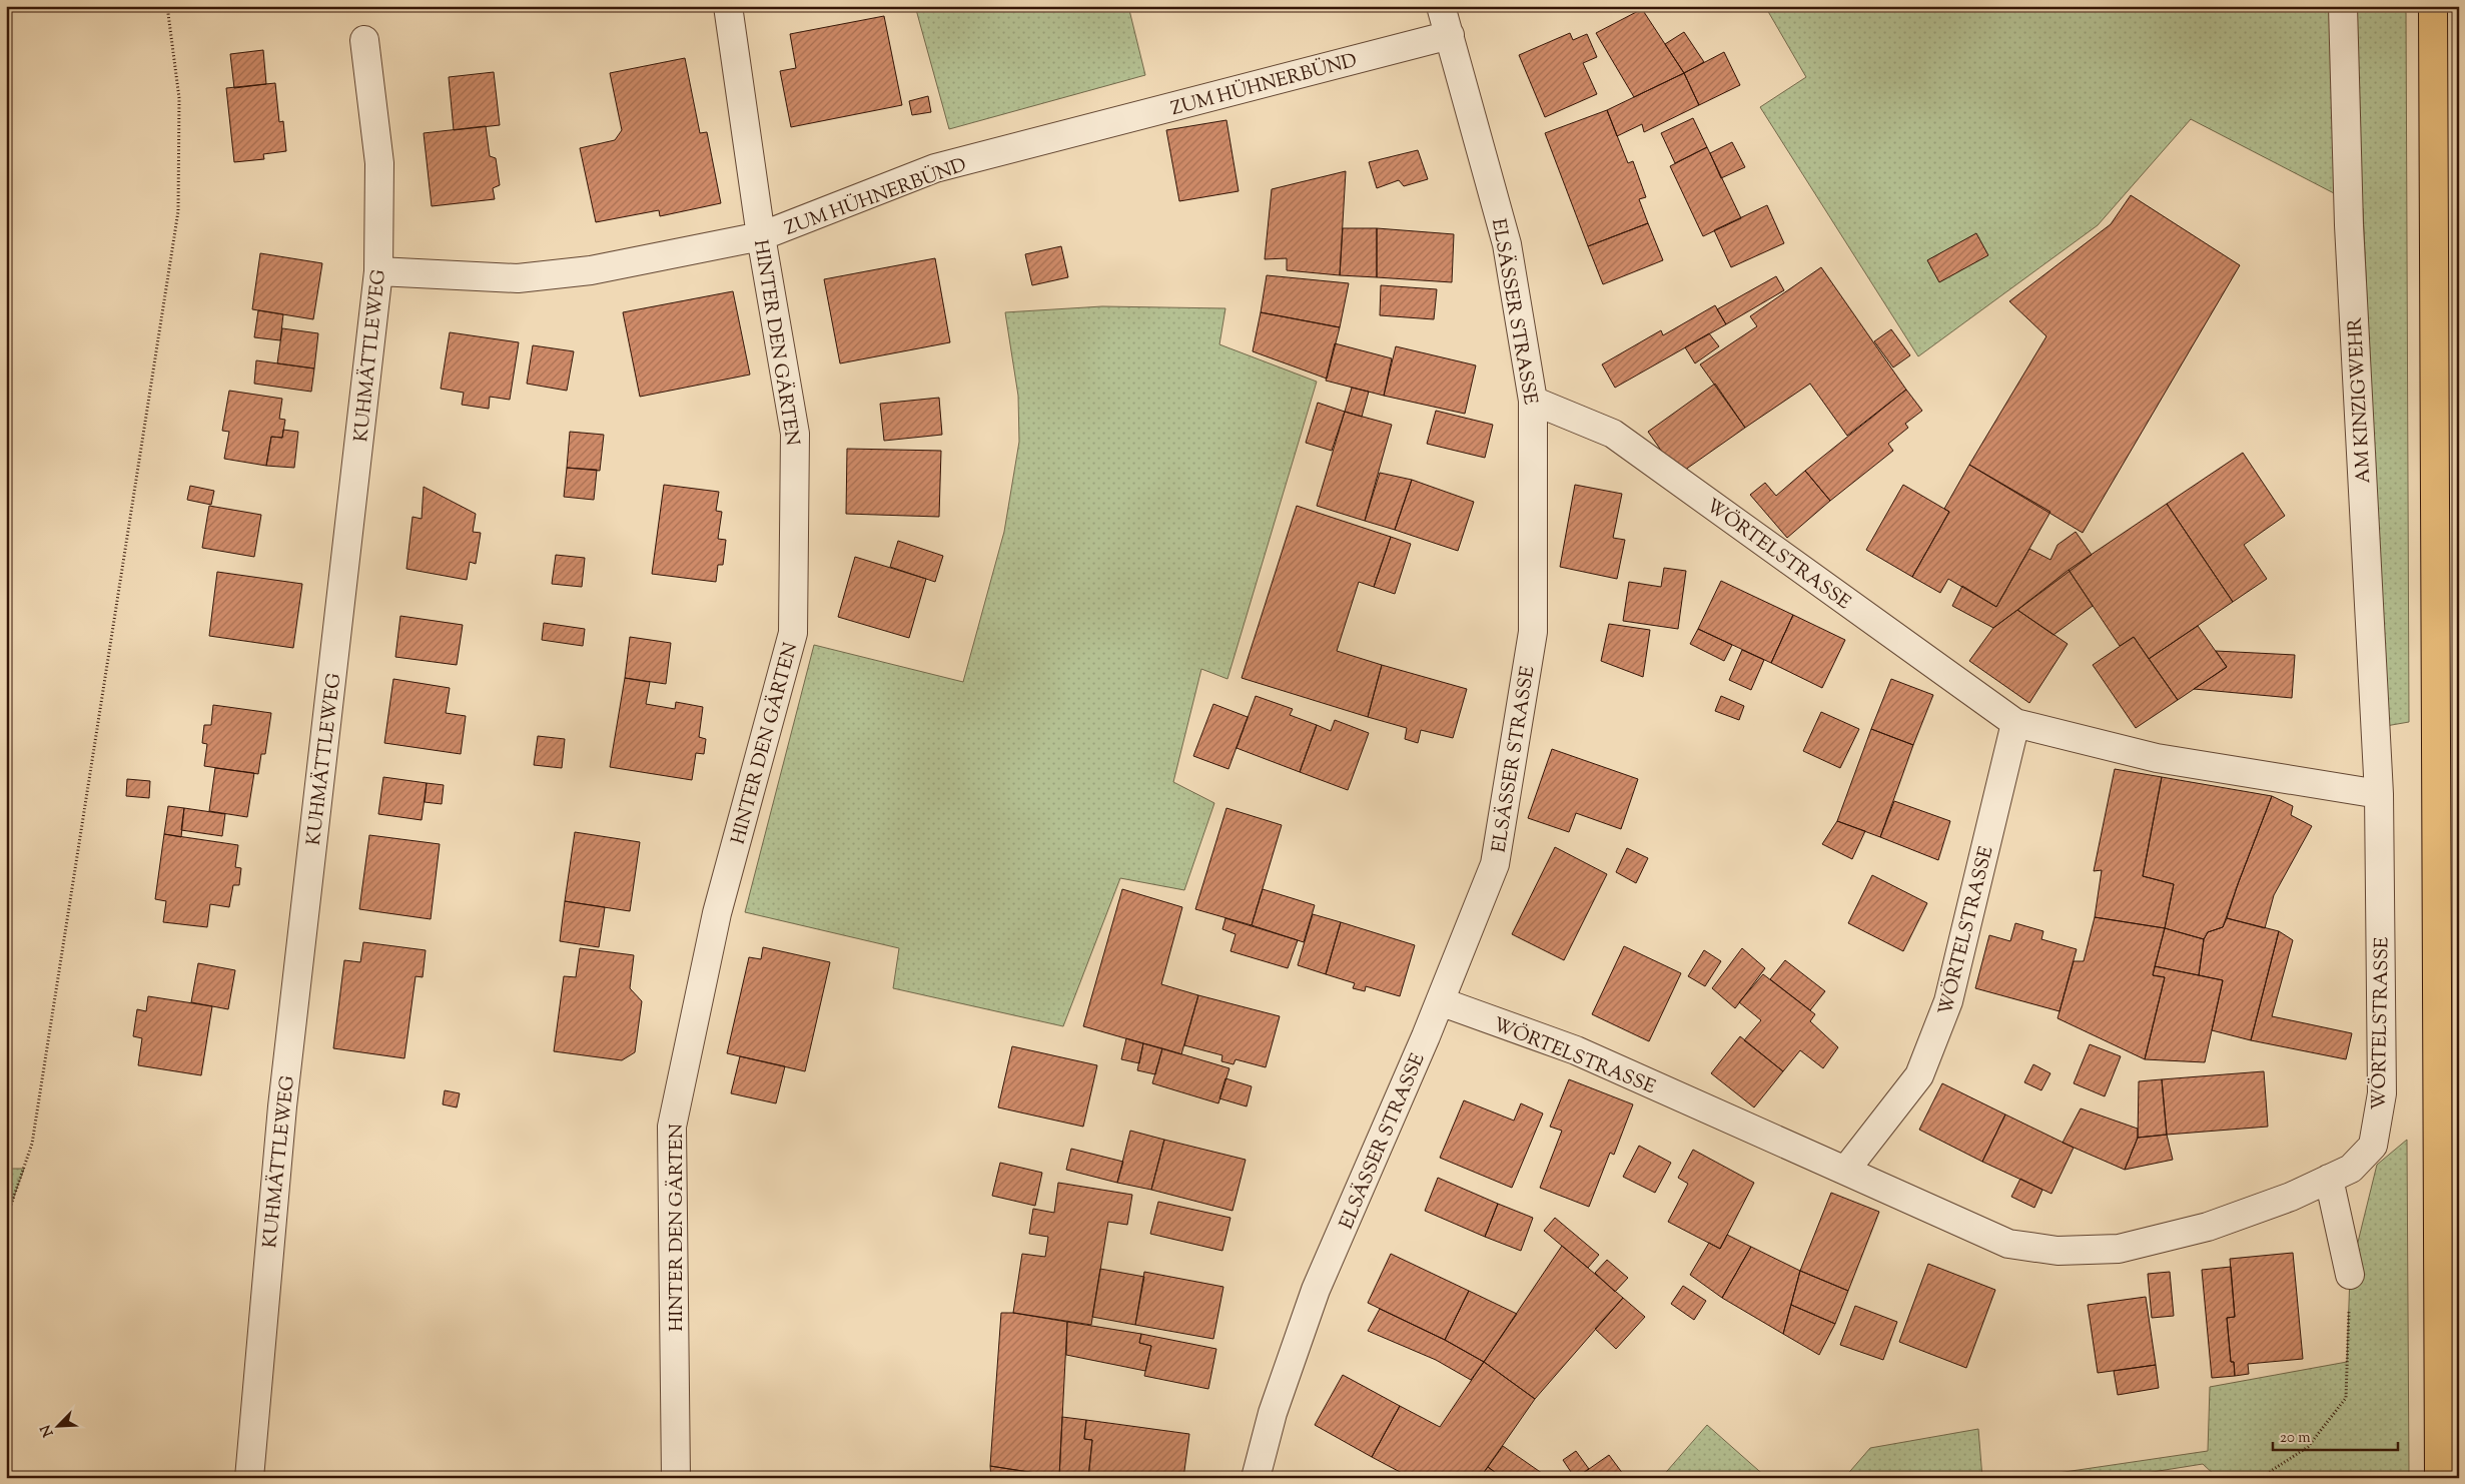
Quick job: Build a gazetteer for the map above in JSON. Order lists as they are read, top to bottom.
{
  "streets": {
    "street": [
      "ZUM HÜHNERBÜND",
      "ELSÄSSER STRASSE",
      "HINTER DEN GÄRTEN",
      "KUHMÄTTLEWEG",
      "AM KINZIGWEHR",
      "WÖRTELSTRASSE"
    ]
  },
  "crossings": [
    ["ZUM HÜHNERBÜND", "ELSÄSSER STRASSE"],
    ["ZUM HÜHNERBÜND", "HINTER DEN GÄRTEN"],
    ["ZUM HÜHNERBÜND", "KUHMÄTTLEWEG"],
    ["ELSÄSSER STRASSE", "WÖRTELSTRASSE"],
    ["AM KINZIGWEHR", "WÖRTELSTRASSE"]
  ],
  "scale_bar": "20 m",
  "north": "bottom left"
}
